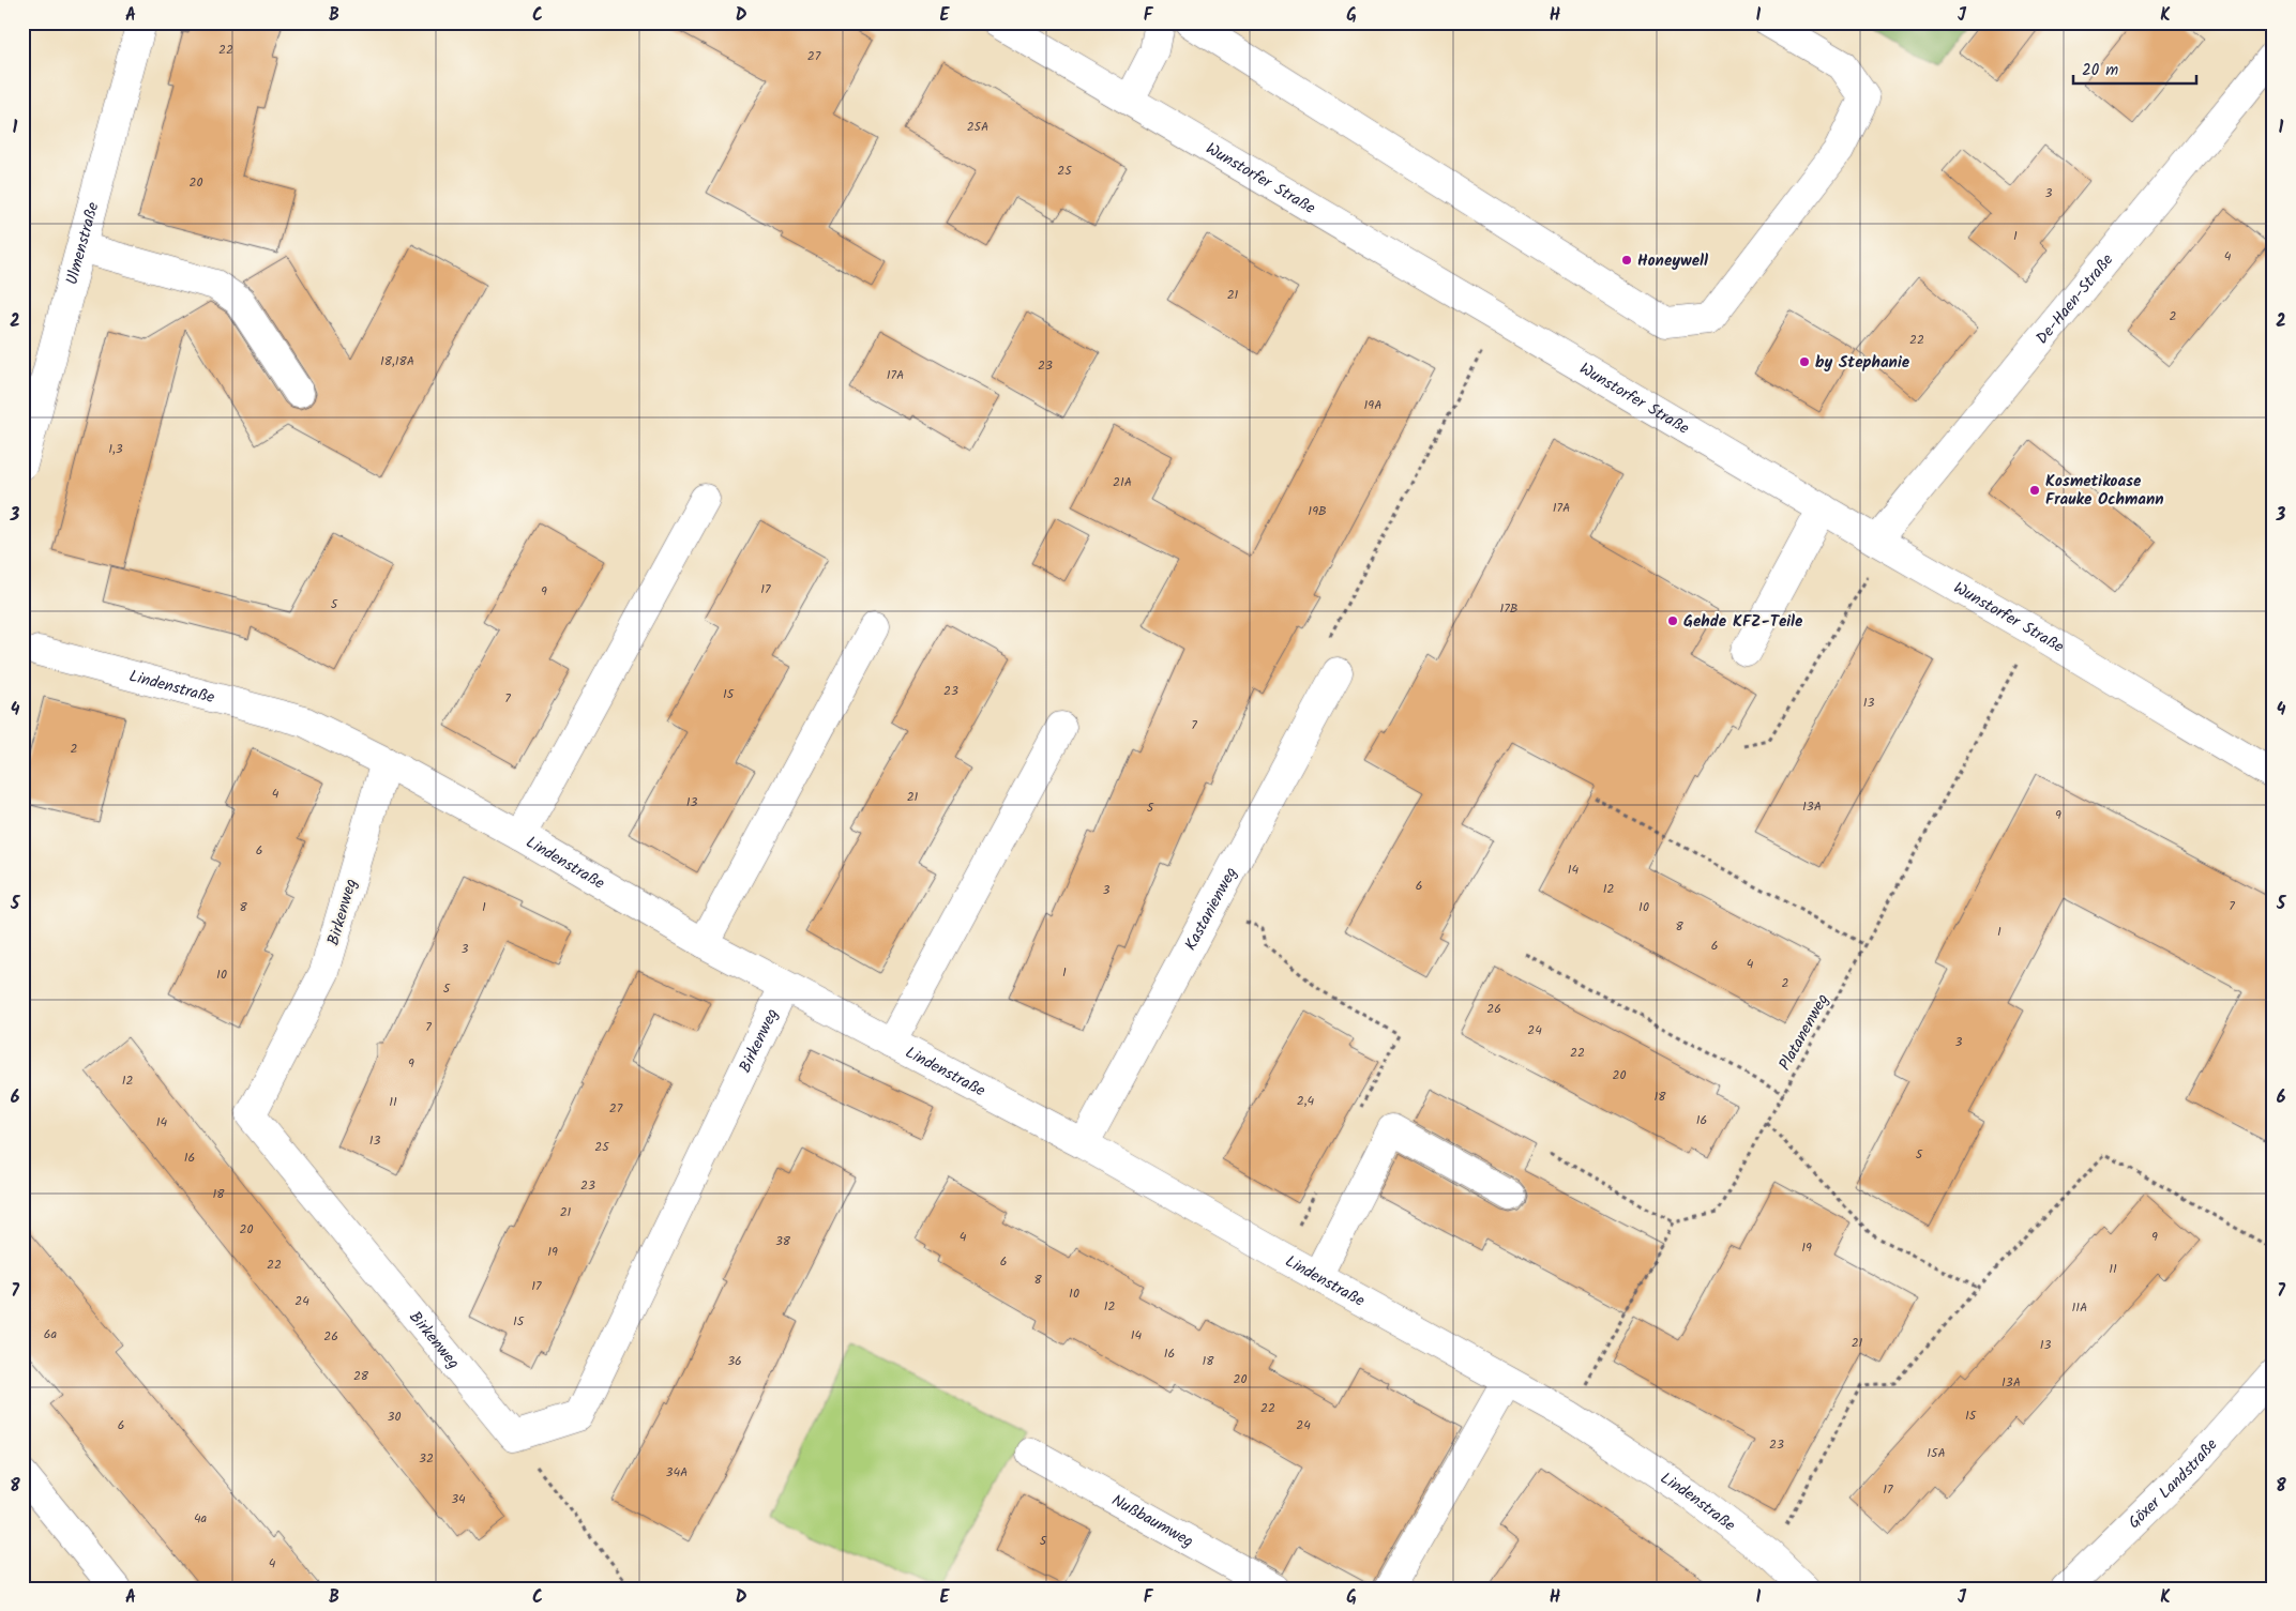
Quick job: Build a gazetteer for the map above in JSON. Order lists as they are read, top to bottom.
{
  "streets": {
    "street": [
      "Wunstorfer Straße",
      "Ulmenstraße",
      "De-Haen-Straße",
      "Lindenstraße",
      "Kastanienweg",
      "Birkenweg",
      "Göxer Landstraße",
      "Nußbaumweg"
    ],
    "path": ["Platanenweg"]
  },
  "crossings": [
    ["Wunstorfer Straße", "De-Haen-Straße"],
    ["Wunstorfer Straße", "Platanenweg"],
    ["Lindenstraße", "Kastanienweg"],
    ["Lindenstraße", "Birkenweg"]
  ],
  "places": [
    "Honeywell",
    "by Stephanie",
    "Kosmetikoase Frauke Ochmann",
    "Gehde KFZ-Teile"
  ],
  "house_numbers": [
    "22",
    "27",
    "25A",
    "25",
    "20",
    "3",
    "1",
    "4",
    "21",
    "2",
    "22",
    "18,18A",
    "23",
    "17A",
    "19A",
    "1,3",
    "21A",
    "17A",
    "19B",
    "17",
    "9",
    "5",
    "17B",
    "23",
    "15",
    "7",
    "13",
    "7",
    "2",
    "4",
    "21",
    "13",
    "13A",
    "5",
    "9",
    "6",
    "14",
    "6",
    "12",
    "3",
    "7",
    "8",
    "1",
    "10",
    "8",
    "1",
    "6",
    "3",
    "4",
    "1",
    "10",
    "2",
    "5",
    "26",
    "7",
    "24",
    "3",
    "22",
    "9",
    "20",
    "12",
    "18",
    "2,4",
    "11",
    "27",
    "16",
    "14",
    "13",
    "25",
    "5",
    "16",
    "23",
    "18",
    "21",
    "20",
    "4",
    "9",
    "38",
    "19",
    "19",
    "6",
    "22",
    "11",
    "8",
    "17",
    "10",
    "24",
    "12",
    "11A",
    "15",
    "6a",
    "14",
    "26",
    "21",
    "13",
    "16",
    "36",
    "18",
    "28",
    "20",
    "13A",
    "22",
    "15",
    "30",
    "6",
    "24",
    "23",
    "15A",
    "32",
    "34A",
    "17",
    "34",
    "4a",
    "5",
    "4"
  ],
  "scale_bar": "20 m",
  "grid": {
    "columns": [
      "A",
      "B",
      "C",
      "D",
      "E",
      "F",
      "G",
      "H",
      "I",
      "J",
      "K"
    ],
    "rows": [
      "1",
      "2",
      "3",
      "4",
      "5",
      "6",
      "7",
      "8"
    ]
  }
}
